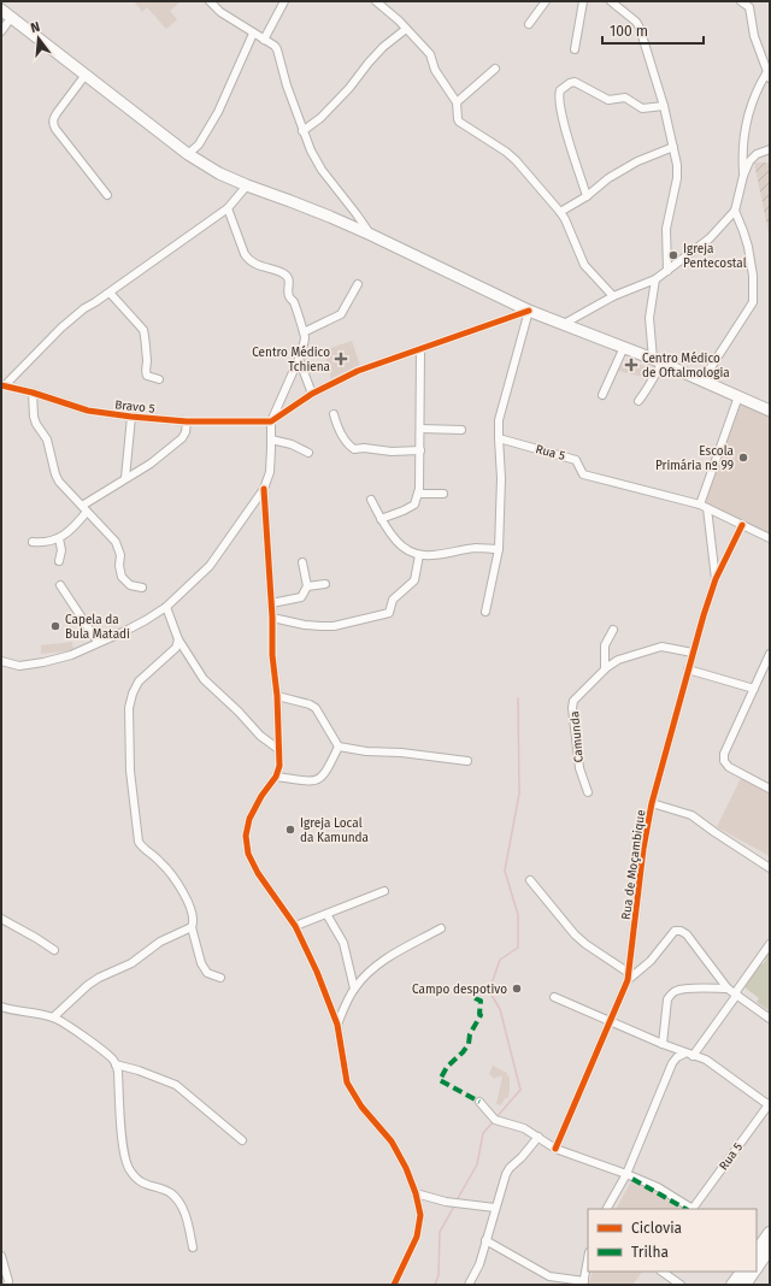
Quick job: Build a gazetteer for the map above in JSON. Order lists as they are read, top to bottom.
{
  "streets": {
    "street": [
      "Bravo 5",
      "Rua 5",
      "Camunda",
      "Rua de Moçambique"
    ]
  },
  "crossings": [
    ["Rua 5", "Rua de Moçambique"],
    ["Camunda", "Rua de Moçambique"]
  ],
  "places": {
    "other": [
      "Igreja Pentecostal",
      "Escola Primária nº 99",
      "Capela da Bula Matadi",
      "Igreja Local da Kamunda",
      "Campo despotivo"
    ],
    "health": ["Centro Médico Tchiena", "Centro Médico de Oftalmologia"]
  },
  "legend": ["Ciclovia", "Trilha"],
  "scale_bar": "100 m",
  "north": "top"
}
